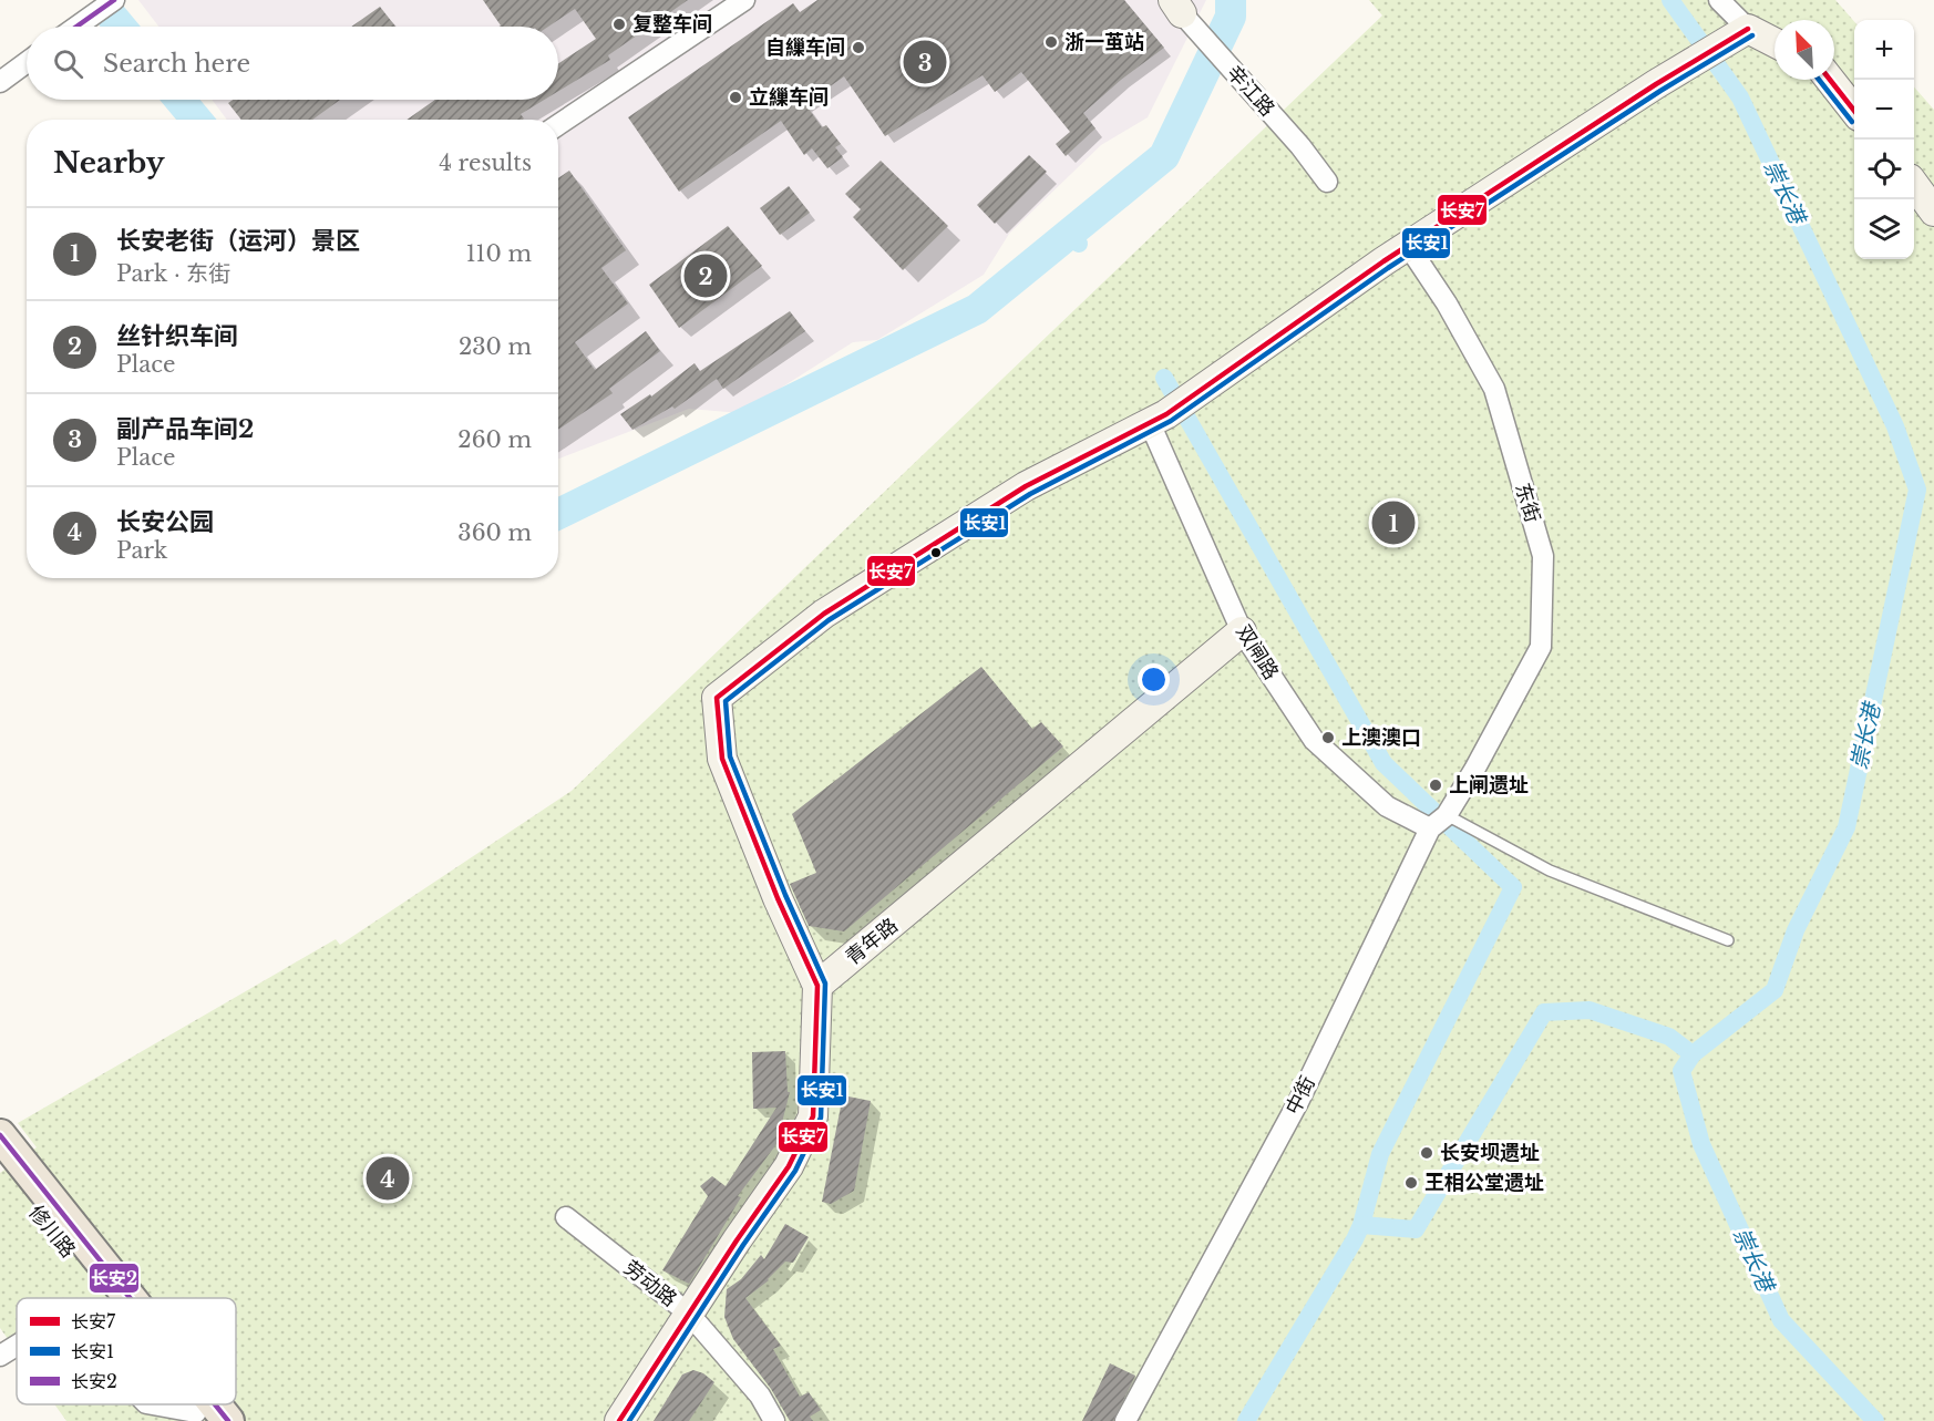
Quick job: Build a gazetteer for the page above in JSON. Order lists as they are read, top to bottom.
{
  "streets": {
    "main road": ["修川路"],
    "street": [
      "辛江路",
      "东街",
      "双闸路",
      "青年路",
      "中街",
      "劳动路"
    ]
  },
  "crossings": [
    ["东街", "中街"],
    ["双闸路", "青年路"],
    ["双闸路", "中街"]
  ],
  "water": ["崇长港"],
  "places": [
    "复整车间",
    "浙一茧站",
    "自繅车间",
    "立繅车间",
    "上澳澳口",
    "上闸遗址",
    "长安坝遗址",
    "王相公堂遗址"
  ],
  "lines": ["transit line 长安2", "transit line 长安7", "transit line 长安1"],
  "legend": ["长安7", "长安1", "长安2"],
  "north": "top left",
  "page": {
    "map_buttons": ["+", "−"],
    "search": "Search here",
    "pins": [
      "3",
      "2",
      "1",
      "4"
    ],
    "heading": ["Nearby", "4 results"],
    "list": [
      {
        "mark": "1",
        "name": "长安老街（运河）景区",
        "note": "Park · 东街",
        "value": "110 m"
      },
      {
        "mark": "2",
        "name": "丝针织车间",
        "note": "Place",
        "value": "230 m"
      },
      {
        "mark": "3",
        "name": "副产品车间2",
        "note": "Place",
        "value": "260 m"
      },
      {
        "mark": "4",
        "name": "长安公园",
        "note": "Park",
        "value": "360 m"
      }
    ]
  }
}
